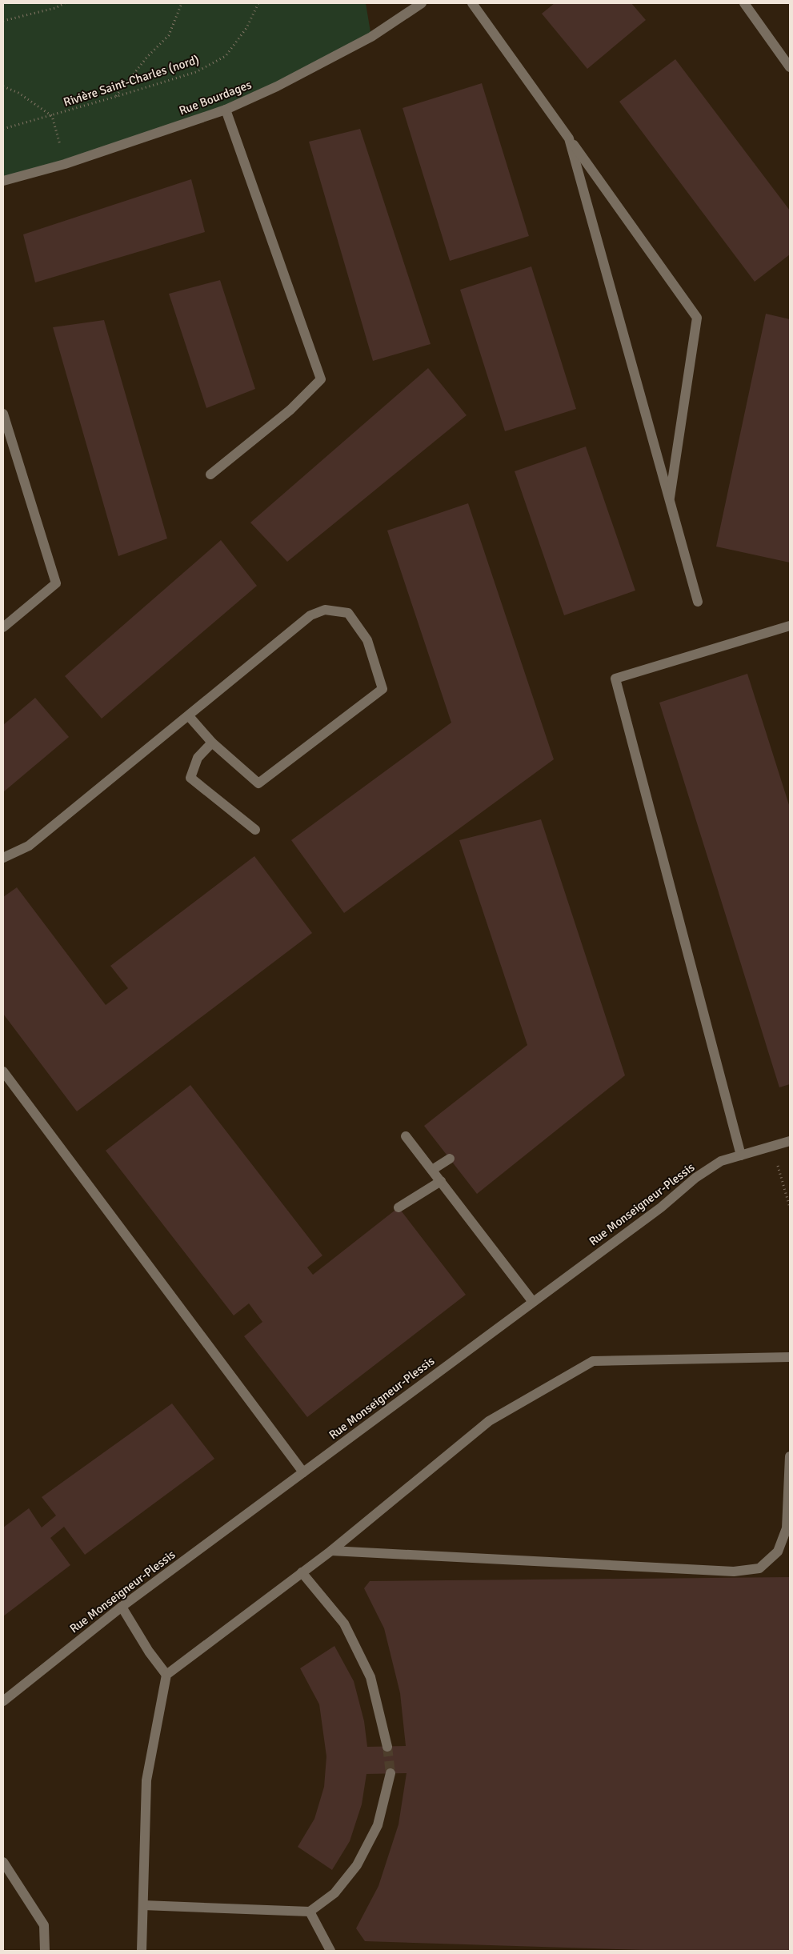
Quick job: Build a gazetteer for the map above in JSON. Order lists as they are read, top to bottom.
{
  "streets": {
    "street": ["Rue Bourdages", "Rue Monseigneur-Plessis"],
    "path": ["Rivière Saint-Charles (nord)"]
  }
}
